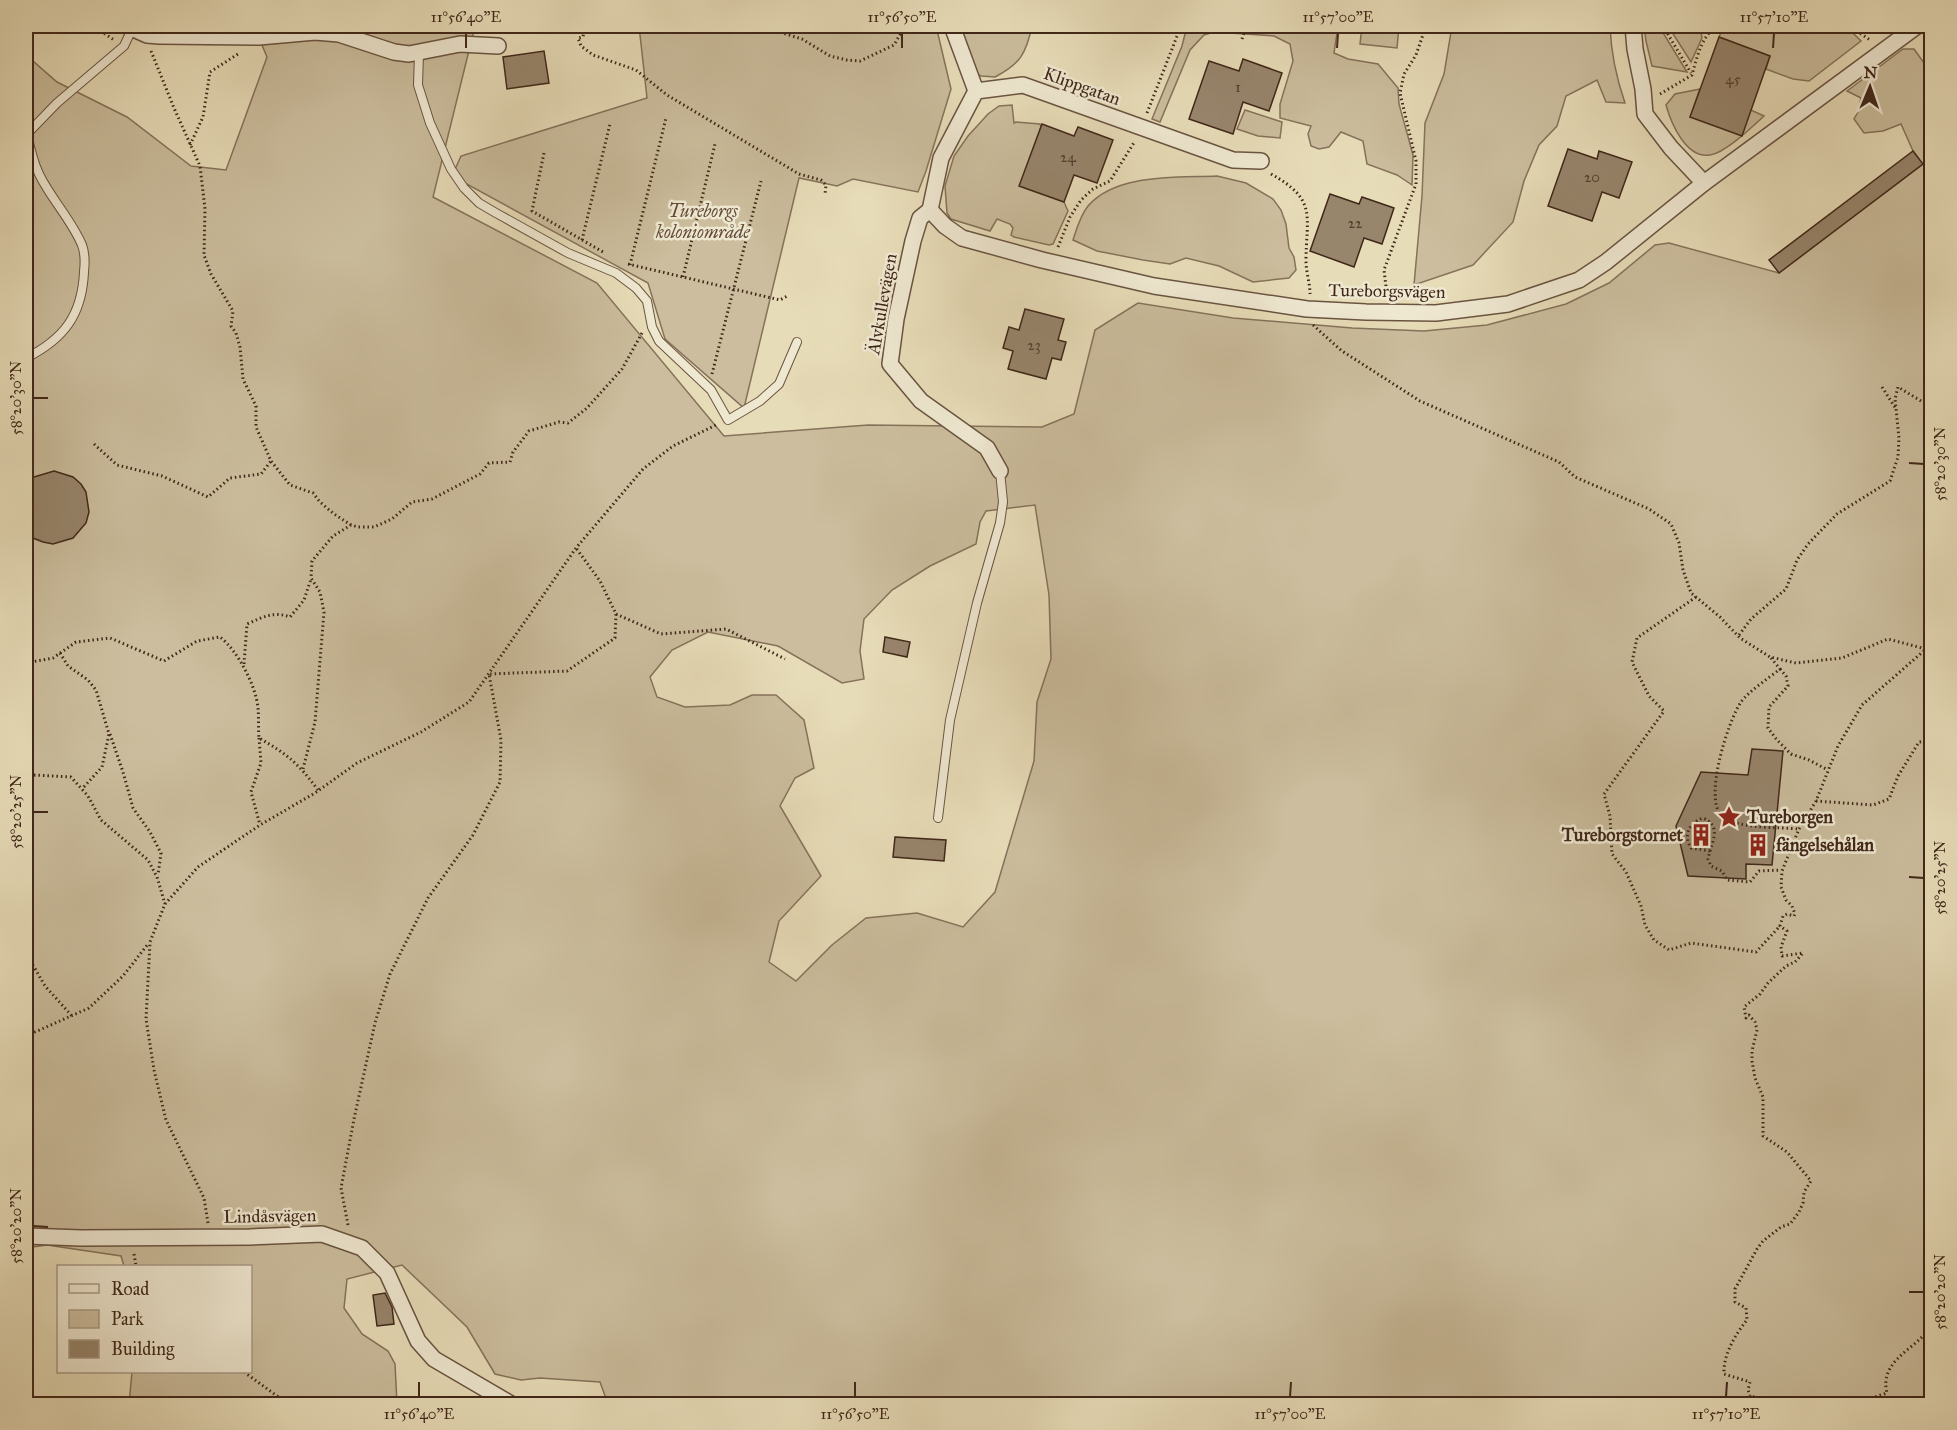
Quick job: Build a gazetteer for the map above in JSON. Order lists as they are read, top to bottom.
{
  "streets": {
    "street": [
      "Klippgatan",
      "Tureborgsvägen",
      "Älvkullevägen",
      "Lindåsvägen"
    ]
  },
  "crossings": [
    ["Tureborgsvägen", "Älvkullevägen"]
  ],
  "parks": ["Tureborgs koloniområde"],
  "places": {
    "place": ["Tureborgen"],
    "building": ["Tureborgstornet", "fängelsehålan"]
  },
  "house_numbers": [
    "45",
    "1",
    "24",
    "20",
    "22",
    "23"
  ],
  "legend": ["Road", "Park", "Building"],
  "north": "top",
  "coordinates": [
    "11°56'40\"E",
    "11°56'50\"E",
    "11°57'00\"E",
    "11°57'10\"E",
    "58°20'30\"N",
    "58°20'25\"N",
    "58°20'20\"N"
  ]
}
